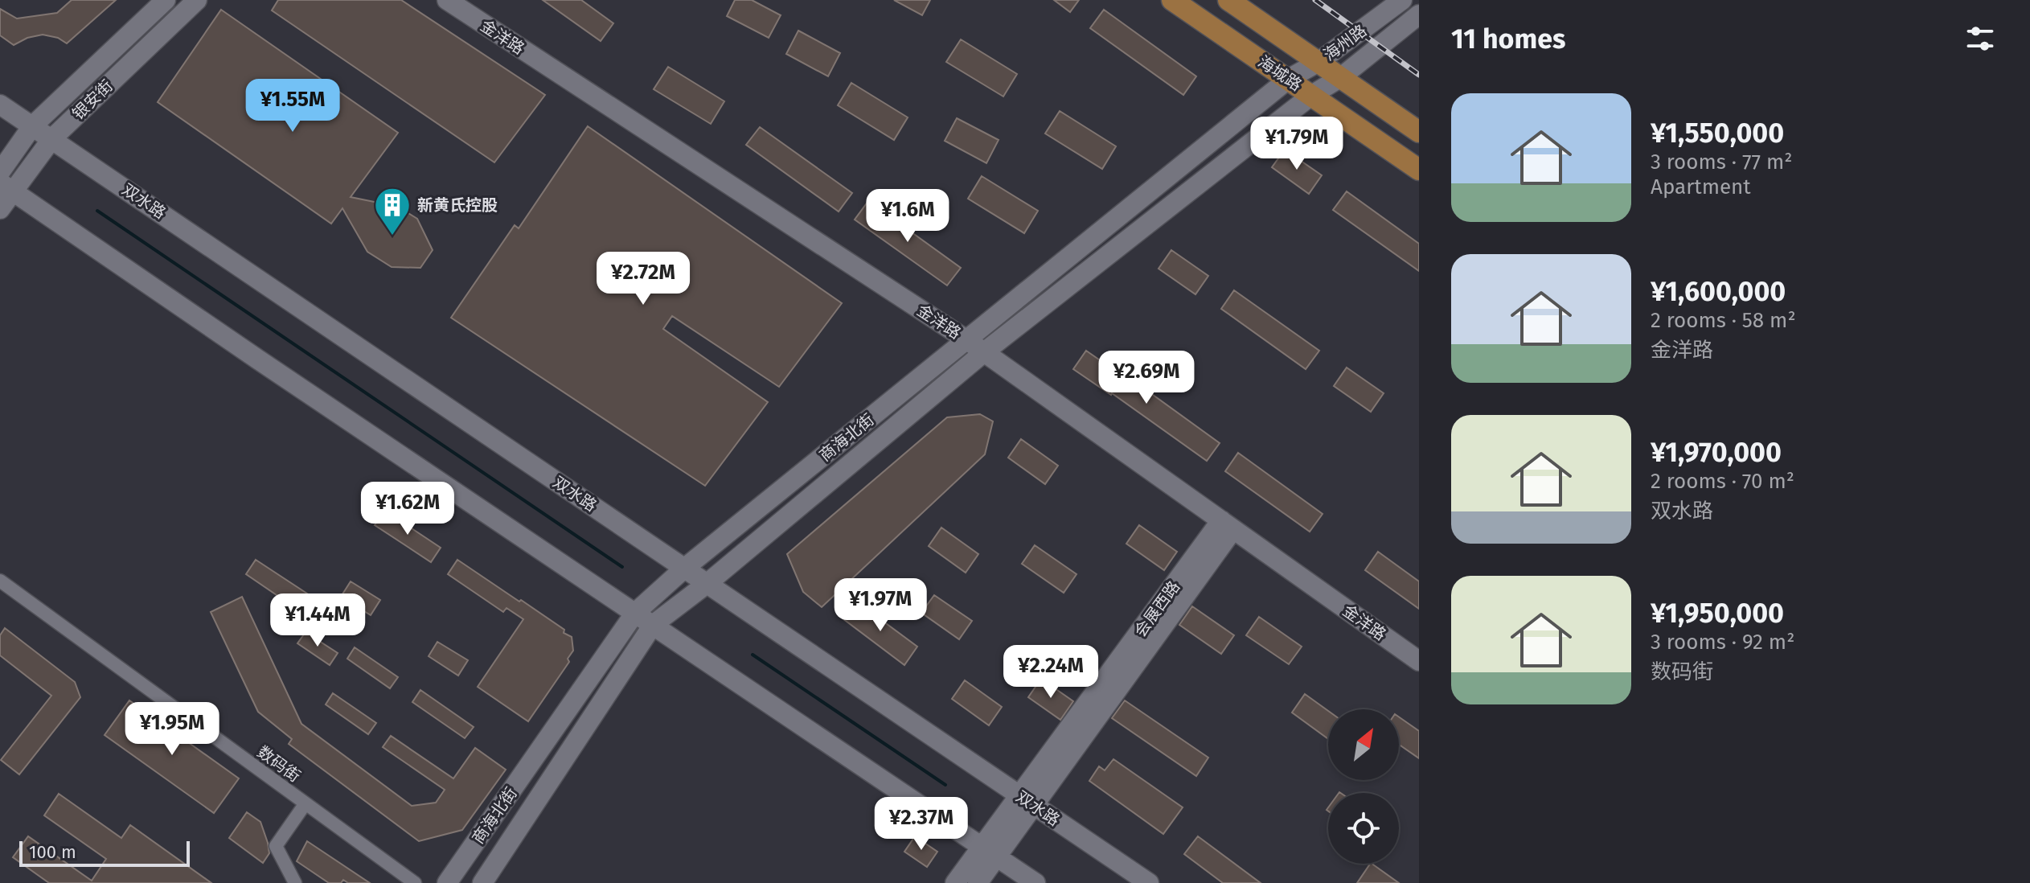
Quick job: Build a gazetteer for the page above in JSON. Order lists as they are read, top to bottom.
{
  "streets": {
    "main road": [
      "金洋路",
      "海州路",
      "海城路",
      "银安街",
      "双水路",
      "商海北街",
      "会展西路"
    ],
    "street": ["数码街"]
  },
  "crossings": [
    ["金洋路", "商海北街"],
    ["金洋路", "会展西路"],
    ["海州路", "海城路"],
    ["海州路", "商海北街"],
    ["海城路", "商海北街"],
    ["银安街", "双水路"],
    ["双水路", "商海北街"],
    ["双水路", "会展西路"]
  ],
  "places": {
    "building": ["新黄氏控股"]
  },
  "scale_bar": "100 m",
  "north": "top right",
  "page": {
    "heading": "11 homes",
    "list": [
      {
        "name": "¥1,550,000",
        "note": "3 rooms · 77 m² · Apartment"
      },
      {
        "name": "¥1,600,000",
        "note": "2 rooms · 58 m² · 金洋路"
      },
      {
        "name": "¥1,970,000",
        "note": "2 rooms · 70 m² · 双水路"
      },
      {
        "name": "¥1,950,000",
        "note": "3 rooms · 92 m² · 数码街"
      }
    ],
    "price": [
      "¥1.55M",
      "¥1.79M",
      "¥1.6M",
      "¥2.72M",
      "¥2.69M",
      "¥1.62M",
      "¥1.97M",
      "¥1.44M",
      "¥2.24M",
      "¥1.95M",
      "¥2.37M"
    ],
    "scale": "100 m"
  }
}
